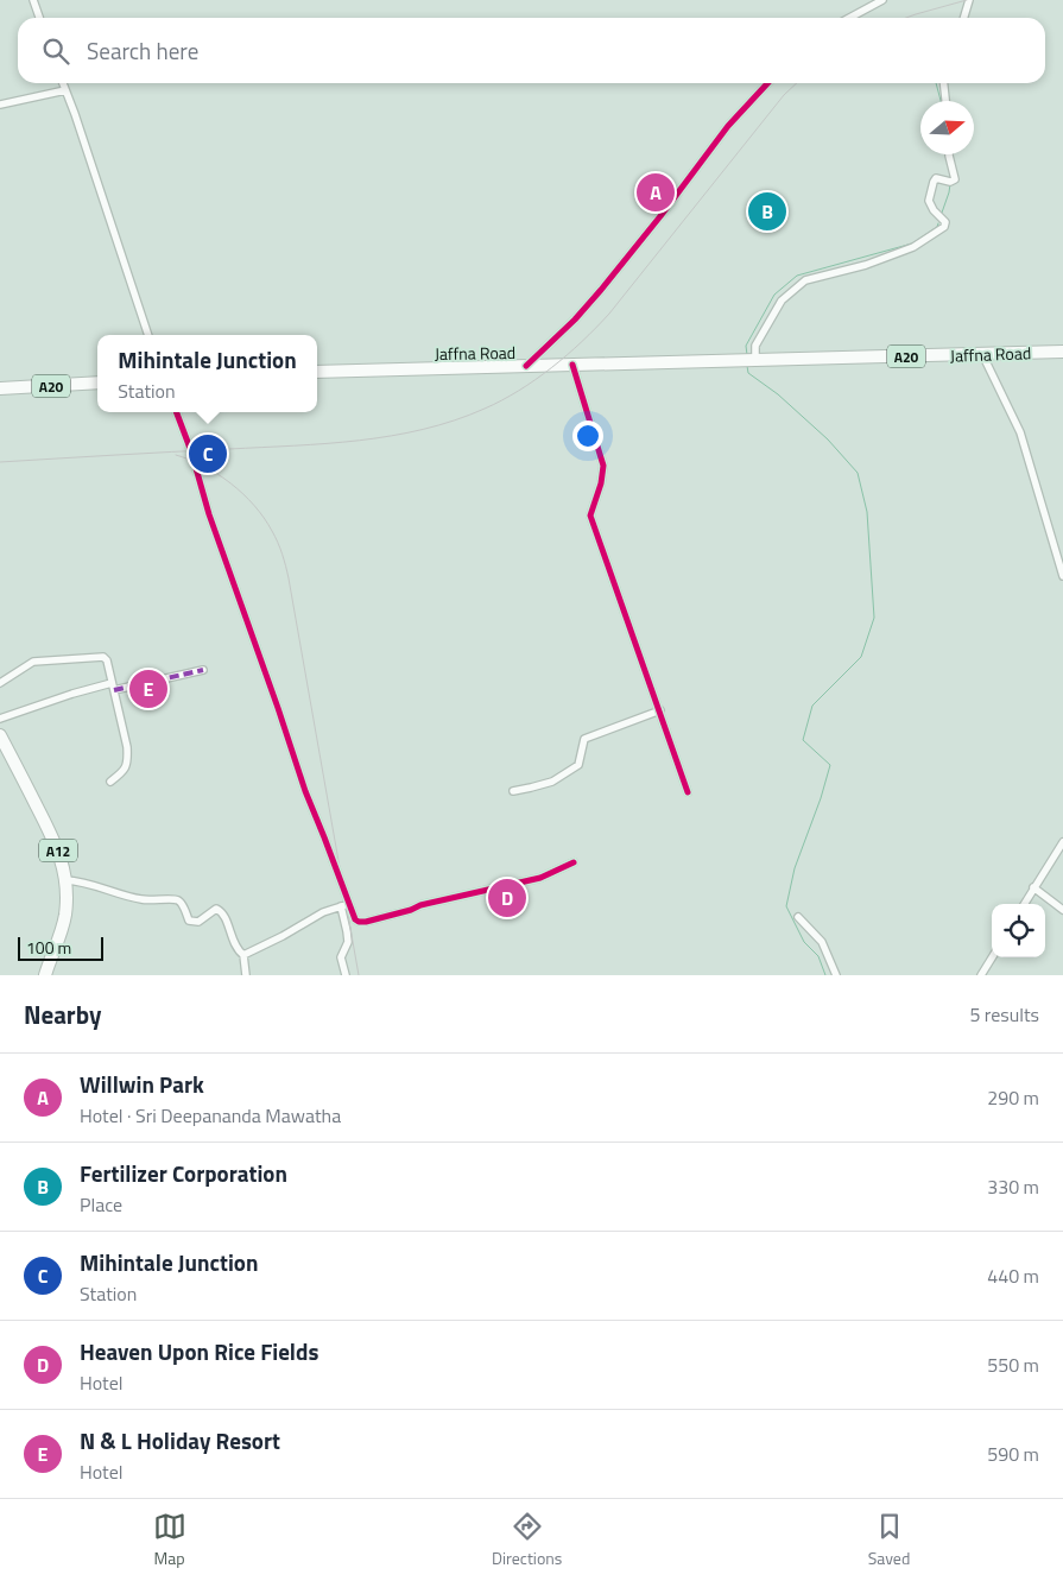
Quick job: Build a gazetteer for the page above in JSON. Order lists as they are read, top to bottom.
{
  "streets": {
    "highway": ["Jaffna Road", "A20", "A12"]
  },
  "scale_bar": "100 m",
  "north": "right",
  "page": {
    "search": "Search here",
    "pins": [
      "A",
      "B",
      "C",
      "E",
      "D"
    ],
    "popup": ["Mihintale Junction", "Station"],
    "scale": "100 m",
    "heading": ["Nearby", "5 results"],
    "list": [
      {
        "mark": "A",
        "name": "Willwin Park",
        "note": "Hotel · Sri Deepananda Mawatha",
        "value": "290 m"
      },
      {
        "mark": "B",
        "name": "Fertilizer Corporation",
        "note": "Place",
        "value": "330 m"
      },
      {
        "mark": "C",
        "name": "Mihintale Junction",
        "note": "Station",
        "value": "440 m"
      },
      {
        "mark": "D",
        "name": "Heaven Upon Rice Fields",
        "note": "Hotel",
        "value": "550 m"
      },
      {
        "mark": "E",
        "name": "N & L Holiday Resort",
        "note": "Hotel",
        "value": "590 m"
      }
    ],
    "nav": ["Map", "Directions", "Saved"]
  }
}
